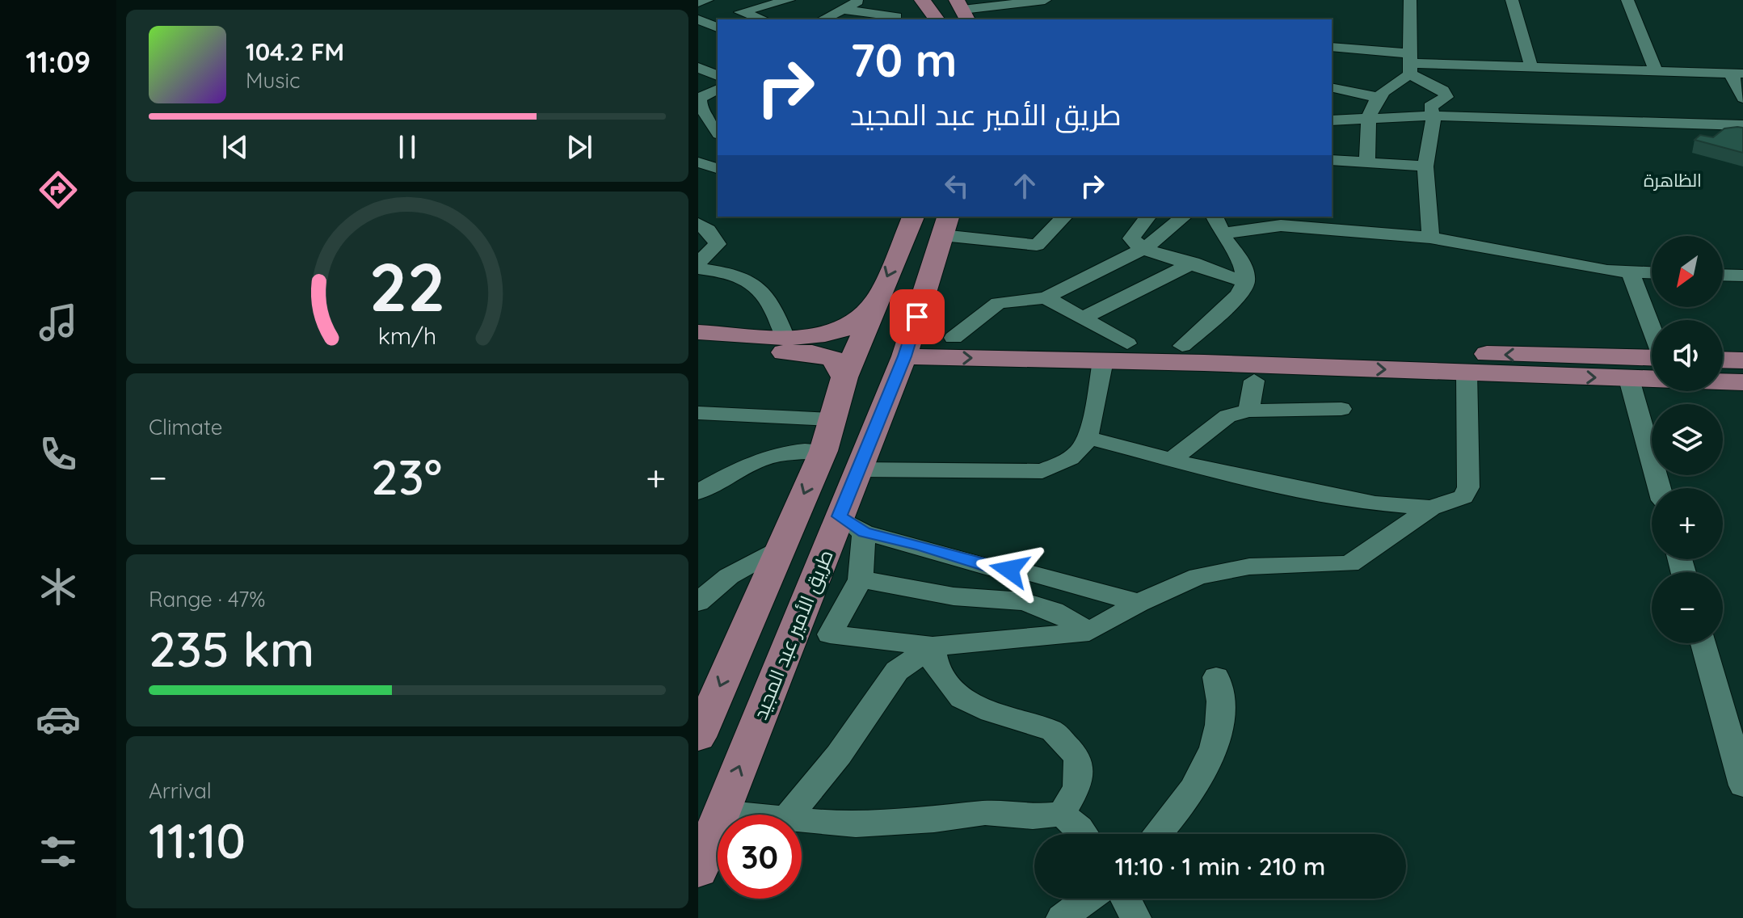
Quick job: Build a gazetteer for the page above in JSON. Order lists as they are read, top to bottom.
{
  "streets": {
    "main road": ["طريق الأمير عبد المجيد"]
  },
  "districts": ["الظاهرة"],
  "north": "bottom left",
  "page": {
    "tabs": "11:09",
    "turn": ["70 m", "طريق الأمير عبد المجيد"],
    "song": ["104.2 FM", "Music"],
    "map_buttons": ["+", "−"],
    "tile": [
      "Climate",
      ["Range · 47%", "235 km"],
      ["Arrival", "11:10"]
    ],
    "heat": ["−", "23°", "+"],
    "limit": "30",
    "trip": "11:10 · 1 min · 210 m",
    "gauge": ["22", "km/h"]
  }
}
